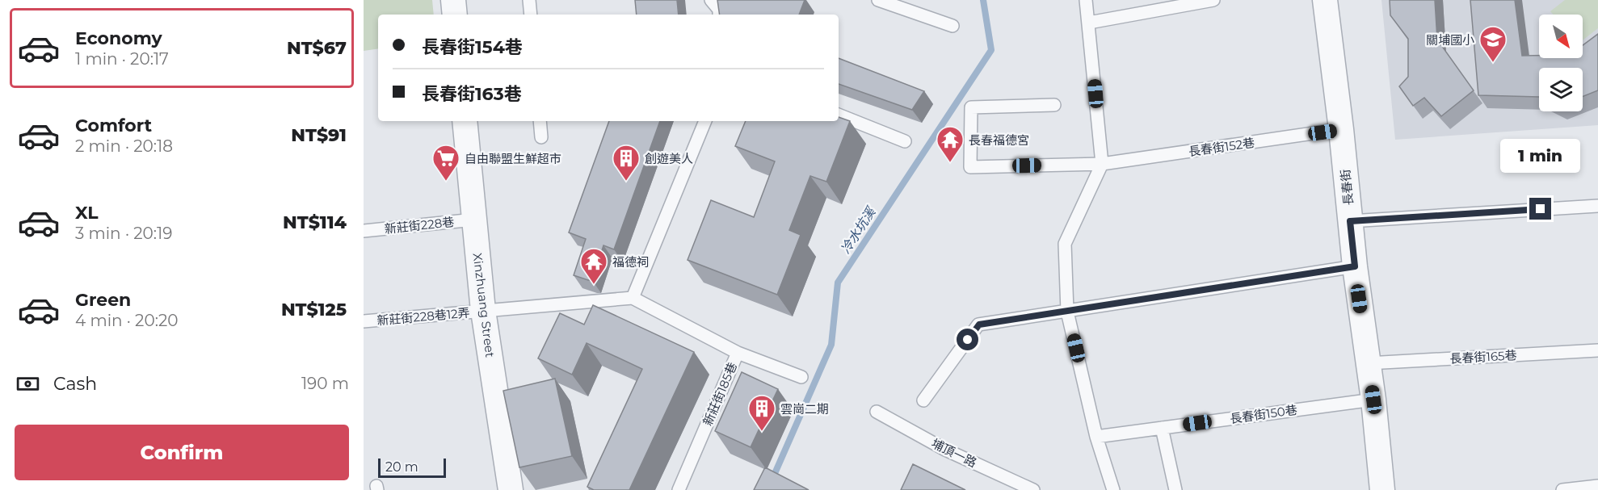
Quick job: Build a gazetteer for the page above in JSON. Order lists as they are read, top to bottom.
{
  "streets": {
    "street": ["長春街", "Xinzhuang Street"],
    "lane": [
      "長春街152巷",
      "新莊街228巷",
      "新莊街228巷12弄",
      "長春街165巷",
      "新莊街185巷",
      "長春街150巷",
      "埔頂一路"
    ]
  },
  "crossings": [
    ["長春街152巷", "長春街"],
    ["長春街", "長春街165巷"],
    ["長春街", "長春街150巷"],
    ["新莊街228巷", "Xinzhuang Street"],
    ["Xinzhuang Street", "新莊街228巷12弄"]
  ],
  "water": ["冷水坑溪"],
  "places": {
    "school or university": ["關埔國小"],
    "temple": ["長春福德宮", "福德祠"],
    "supermarket": ["自由聯盟生鮮超市"],
    "building": ["創遊美人", "雲崗二期"]
  },
  "scale_bar": "20 m",
  "north": "bottom right",
  "page": {
    "list": [
      {
        "name": "Economy",
        "note": "1 min · 20:17",
        "value": "NT$67"
      },
      {
        "name": "Comfort",
        "note": "2 min · 20:18",
        "value": "NT$91"
      },
      {
        "name": "XL",
        "note": "3 min · 20:19",
        "value": "NT$114"
      },
      {
        "name": "Green",
        "note": "4 min · 20:20",
        "value": "NT$125"
      }
    ],
    "banner": ["長春街154巷", "長春街163巷"],
    "bubble": "1 min",
    "pay": ["Cash", "190 m"],
    "buttons": "Confirm",
    "scale": "20 m"
  }
}
